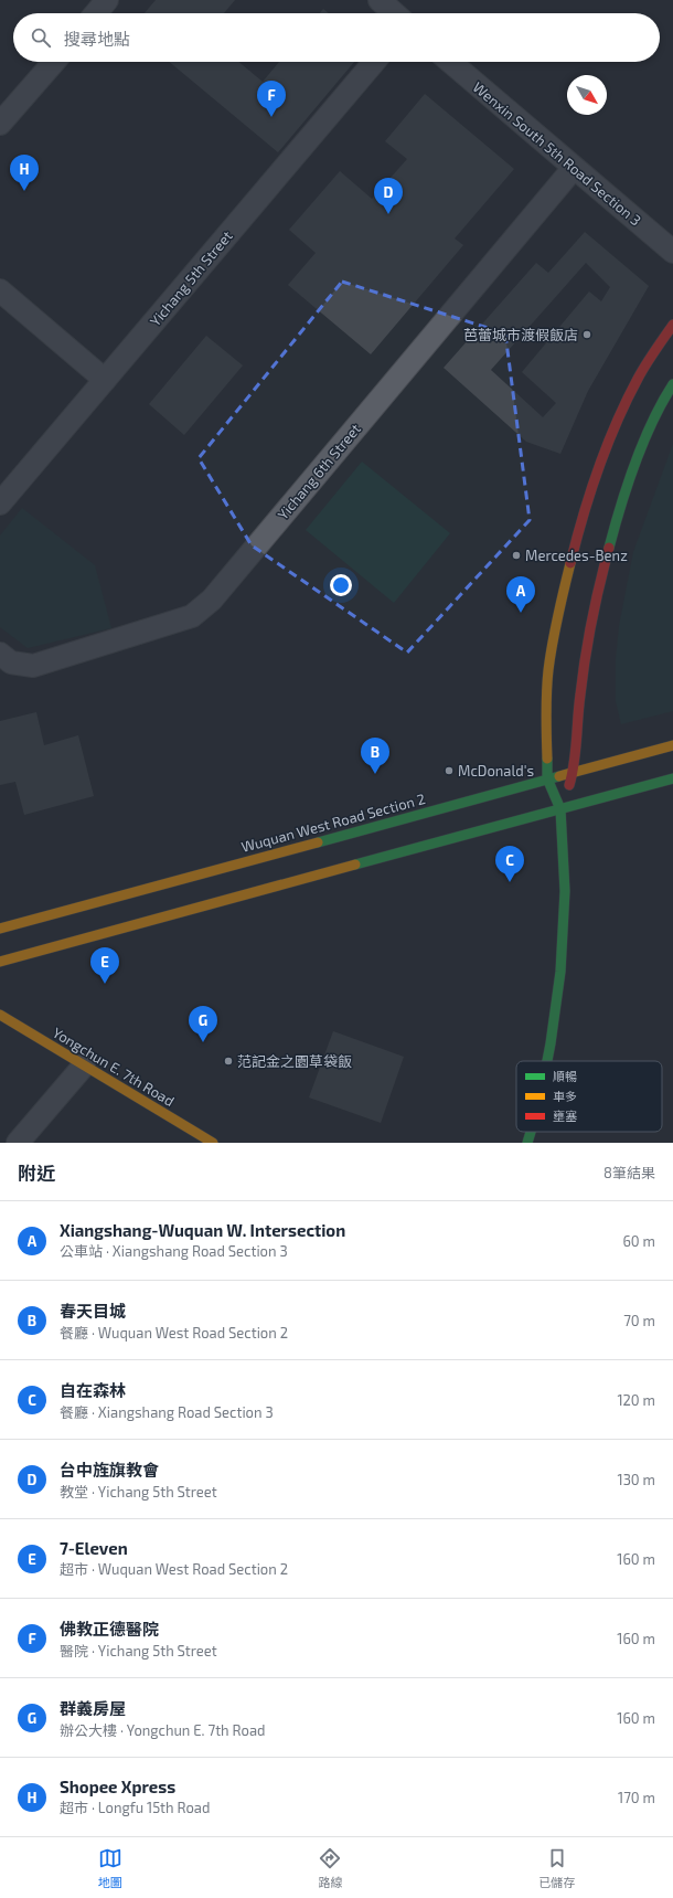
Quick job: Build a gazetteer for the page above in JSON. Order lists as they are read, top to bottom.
{
  "streets": {
    "main road": ["Wuquan West Road Section 2", "Yongchun E. 7th Road"],
    "street": ["Wenxin South 5th Road Section 3", "Yichang 5th Street", "Yichang 6th Street"]
  },
  "crossings": [
    ["Wenxin South 5th Road Section 3", "Yichang 6th Street"]
  ],
  "places": [
    "芭蕾城市渡假飯店",
    "Mercedes-Benz",
    "McDonald's",
    "范記金之園草袋飯"
  ],
  "legend": ["順暢", "車多", "壅塞"],
  "north": "bottom right",
  "page": {
    "search": "搜尋地點",
    "pins": [
      "F",
      "H",
      "D",
      "A",
      "B",
      "C",
      "E",
      "G"
    ],
    "heading": ["附近", "8筆結果"],
    "list": [
      {
        "mark": "A",
        "name": "Xiangshang-Wuquan W. Intersection",
        "note": "公車站 · Xiangshang Road Section 3",
        "value": "60 m"
      },
      {
        "mark": "B",
        "name": "春天目城",
        "note": "餐廳 · Wuquan West Road Section 2",
        "value": "70 m"
      },
      {
        "mark": "C",
        "name": "自在森林",
        "note": "餐廳 · Xiangshang Road Section 3",
        "value": "120 m"
      },
      {
        "mark": "D",
        "name": "台中旌旗教會",
        "note": "教堂 · Yichang 5th Street",
        "value": "130 m"
      },
      {
        "mark": "E",
        "name": "7-Eleven",
        "note": "超市 · Wuquan West Road Section 2",
        "value": "160 m"
      },
      {
        "mark": "F",
        "name": "佛教正德醫院",
        "note": "醫院 · Yichang 5th Street",
        "value": "160 m"
      },
      {
        "mark": "G",
        "name": "群義房屋",
        "note": "辦公大樓 · Yongchun E. 7th Road",
        "value": "160 m"
      },
      {
        "mark": "H",
        "name": "Shopee Xpress",
        "note": "超市 · Longfu 15th Road",
        "value": "170 m"
      }
    ],
    "nav": ["地圖", "路線", "已儲存"]
  }
}
